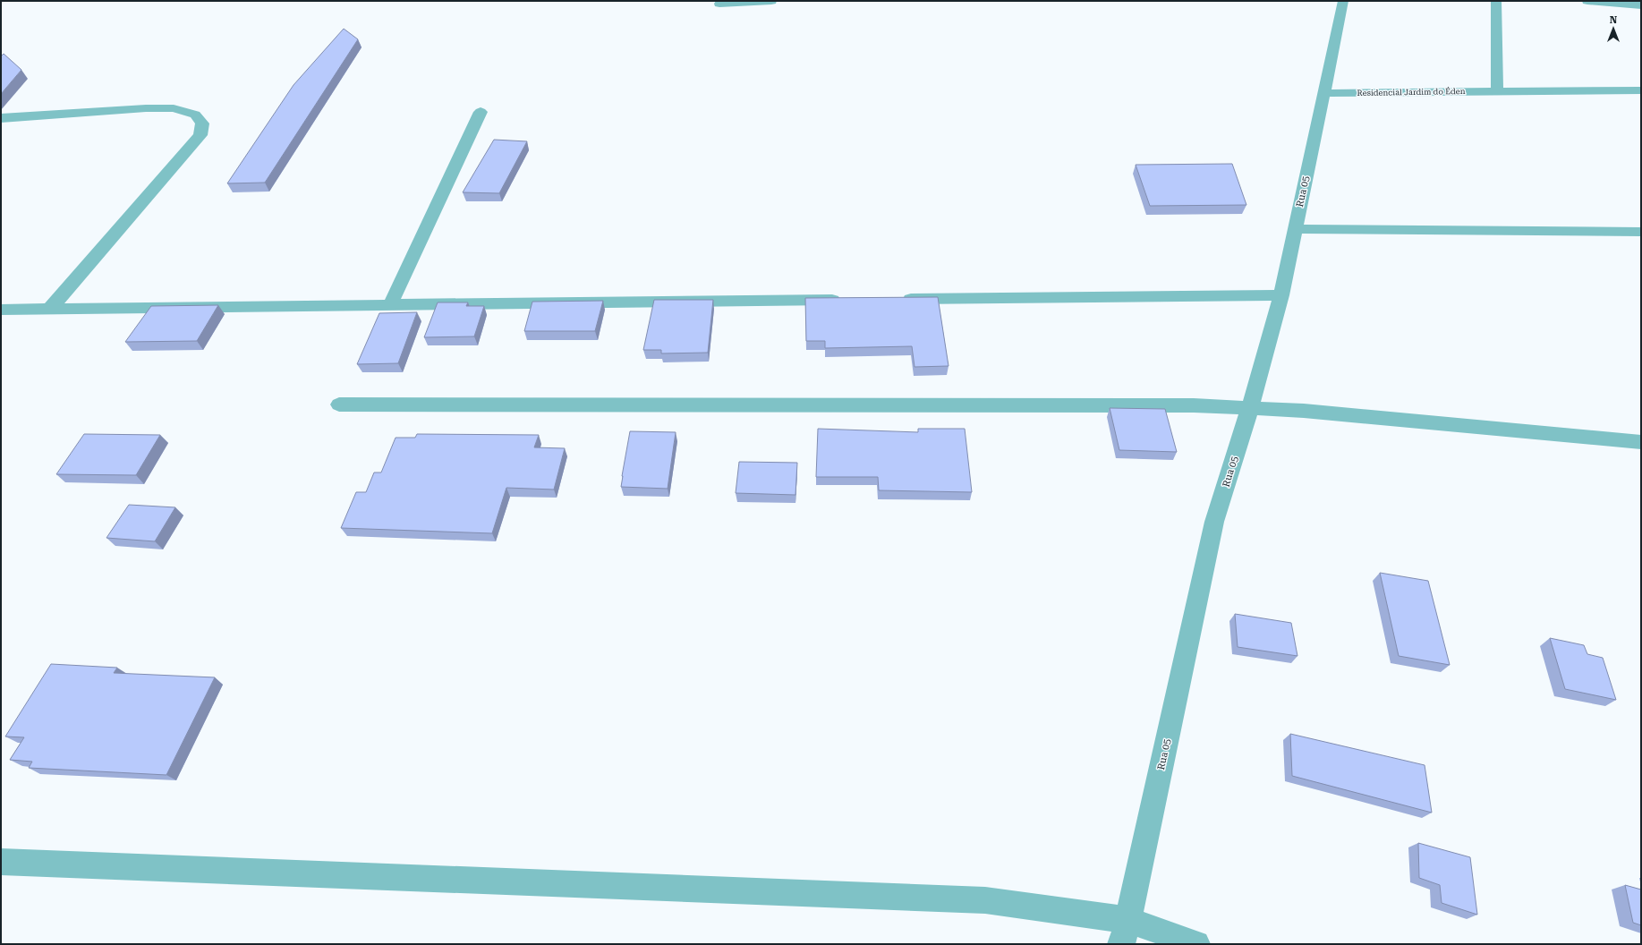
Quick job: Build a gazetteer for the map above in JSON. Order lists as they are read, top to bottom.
{
  "streets": {
    "street": ["Residencial Jardim do Éden", "Rua 05"]
  },
  "crossings": [
    ["Residencial Jardim do Éden", "Rua 05"]
  ],
  "north": "top"
}
